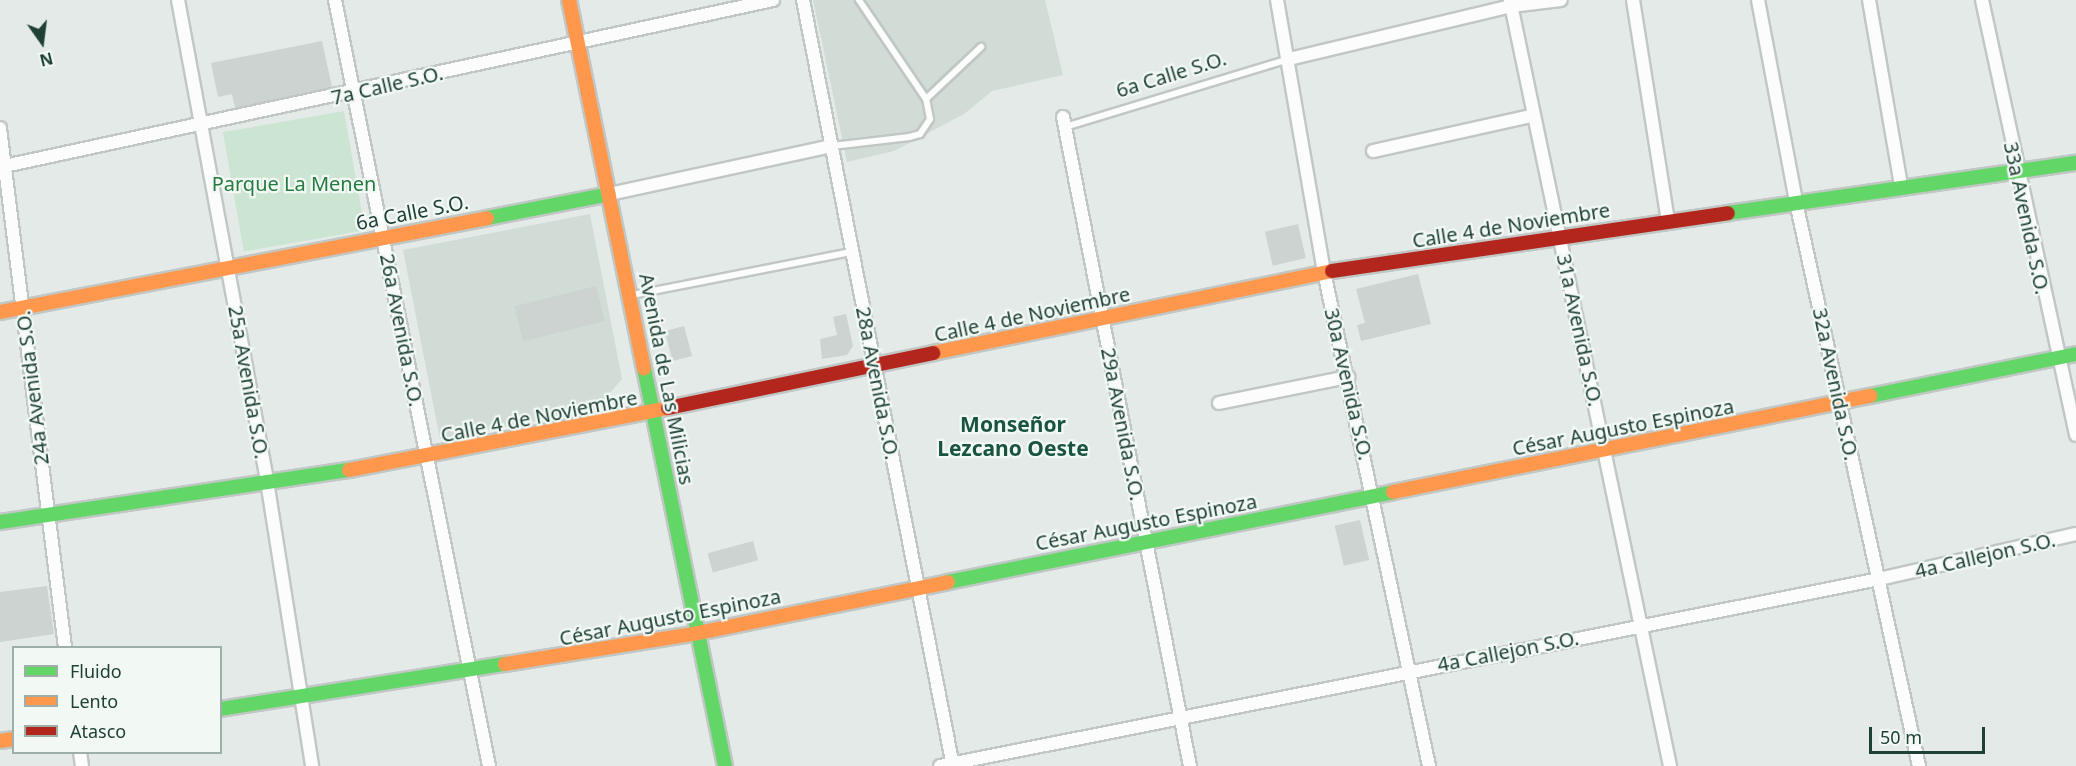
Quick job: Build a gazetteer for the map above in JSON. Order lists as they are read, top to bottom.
{
  "streets": {
    "street": [
      "6a Calle S.O.",
      "7a Calle S.O.",
      "33a Avenida S.O.",
      "Calle 4 de Noviembre",
      "26a Avenida S.O.",
      "31a Avenida S.O.",
      "Avenida de Las Milicias",
      "25a Avenida S.O.",
      "28a Avenida S.O.",
      "30a Avenida S.O.",
      "32a Avenida S.O.",
      "24a Avenida S.O.",
      "29a Avenida S.O.",
      "César Augusto Espinoza",
      "4a Callejon S.O."
    ]
  },
  "crossings": [
    ["6a Calle S.O.", "26a Avenida S.O."],
    ["6a Calle S.O.", "Avenida de Las Milicias"],
    ["6a Calle S.O.", "25a Avenida S.O."],
    ["6a Calle S.O.", "28a Avenida S.O."],
    ["6a Calle S.O.", "30a Avenida S.O."],
    ["6a Calle S.O.", "24a Avenida S.O."],
    ["6a Calle S.O.", "29a Avenida S.O."],
    ["7a Calle S.O.", "26a Avenida S.O."],
    ["7a Calle S.O.", "Avenida de Las Milicias"],
    ["7a Calle S.O.", "25a Avenida S.O."],
    ["7a Calle S.O.", "24a Avenida S.O."],
    ["33a Avenida S.O.", "Calle 4 de Noviembre"],
    ["33a Avenida S.O.", "César Augusto Espinoza"],
    ["Calle 4 de Noviembre", "26a Avenida S.O."],
    ["Calle 4 de Noviembre", "31a Avenida S.O."],
    ["Calle 4 de Noviembre", "Avenida de Las Milicias"],
    ["Calle 4 de Noviembre", "25a Avenida S.O."],
    ["Calle 4 de Noviembre", "28a Avenida S.O."],
    ["Calle 4 de Noviembre", "30a Avenida S.O."],
    ["Calle 4 de Noviembre", "32a Avenida S.O."],
    ["Calle 4 de Noviembre", "24a Avenida S.O."],
    ["Calle 4 de Noviembre", "29a Avenida S.O."],
    ["26a Avenida S.O.", "César Augusto Espinoza"],
    ["31a Avenida S.O.", "César Augusto Espinoza"],
    ["31a Avenida S.O.", "4a Callejon S.O."],
    ["Avenida de Las Milicias", "César Augusto Espinoza"],
    ["25a Avenida S.O.", "César Augusto Espinoza"],
    ["28a Avenida S.O.", "César Augusto Espinoza"],
    ["28a Avenida S.O.", "4a Callejon S.O."],
    ["30a Avenida S.O.", "César Augusto Espinoza"],
    ["30a Avenida S.O.", "4a Callejon S.O."],
    ["32a Avenida S.O.", "César Augusto Espinoza"],
    ["32a Avenida S.O.", "4a Callejon S.O."],
    ["29a Avenida S.O.", "César Augusto Espinoza"],
    ["29a Avenida S.O.", "4a Callejon S.O."]
  ],
  "districts": ["Monseñor Lezcano Oeste"],
  "parks": ["Parque La Menen"],
  "legend": ["Fluido", "Lento", "Atasco"],
  "scale_bar": "50 m",
  "north": "bottom"
}
